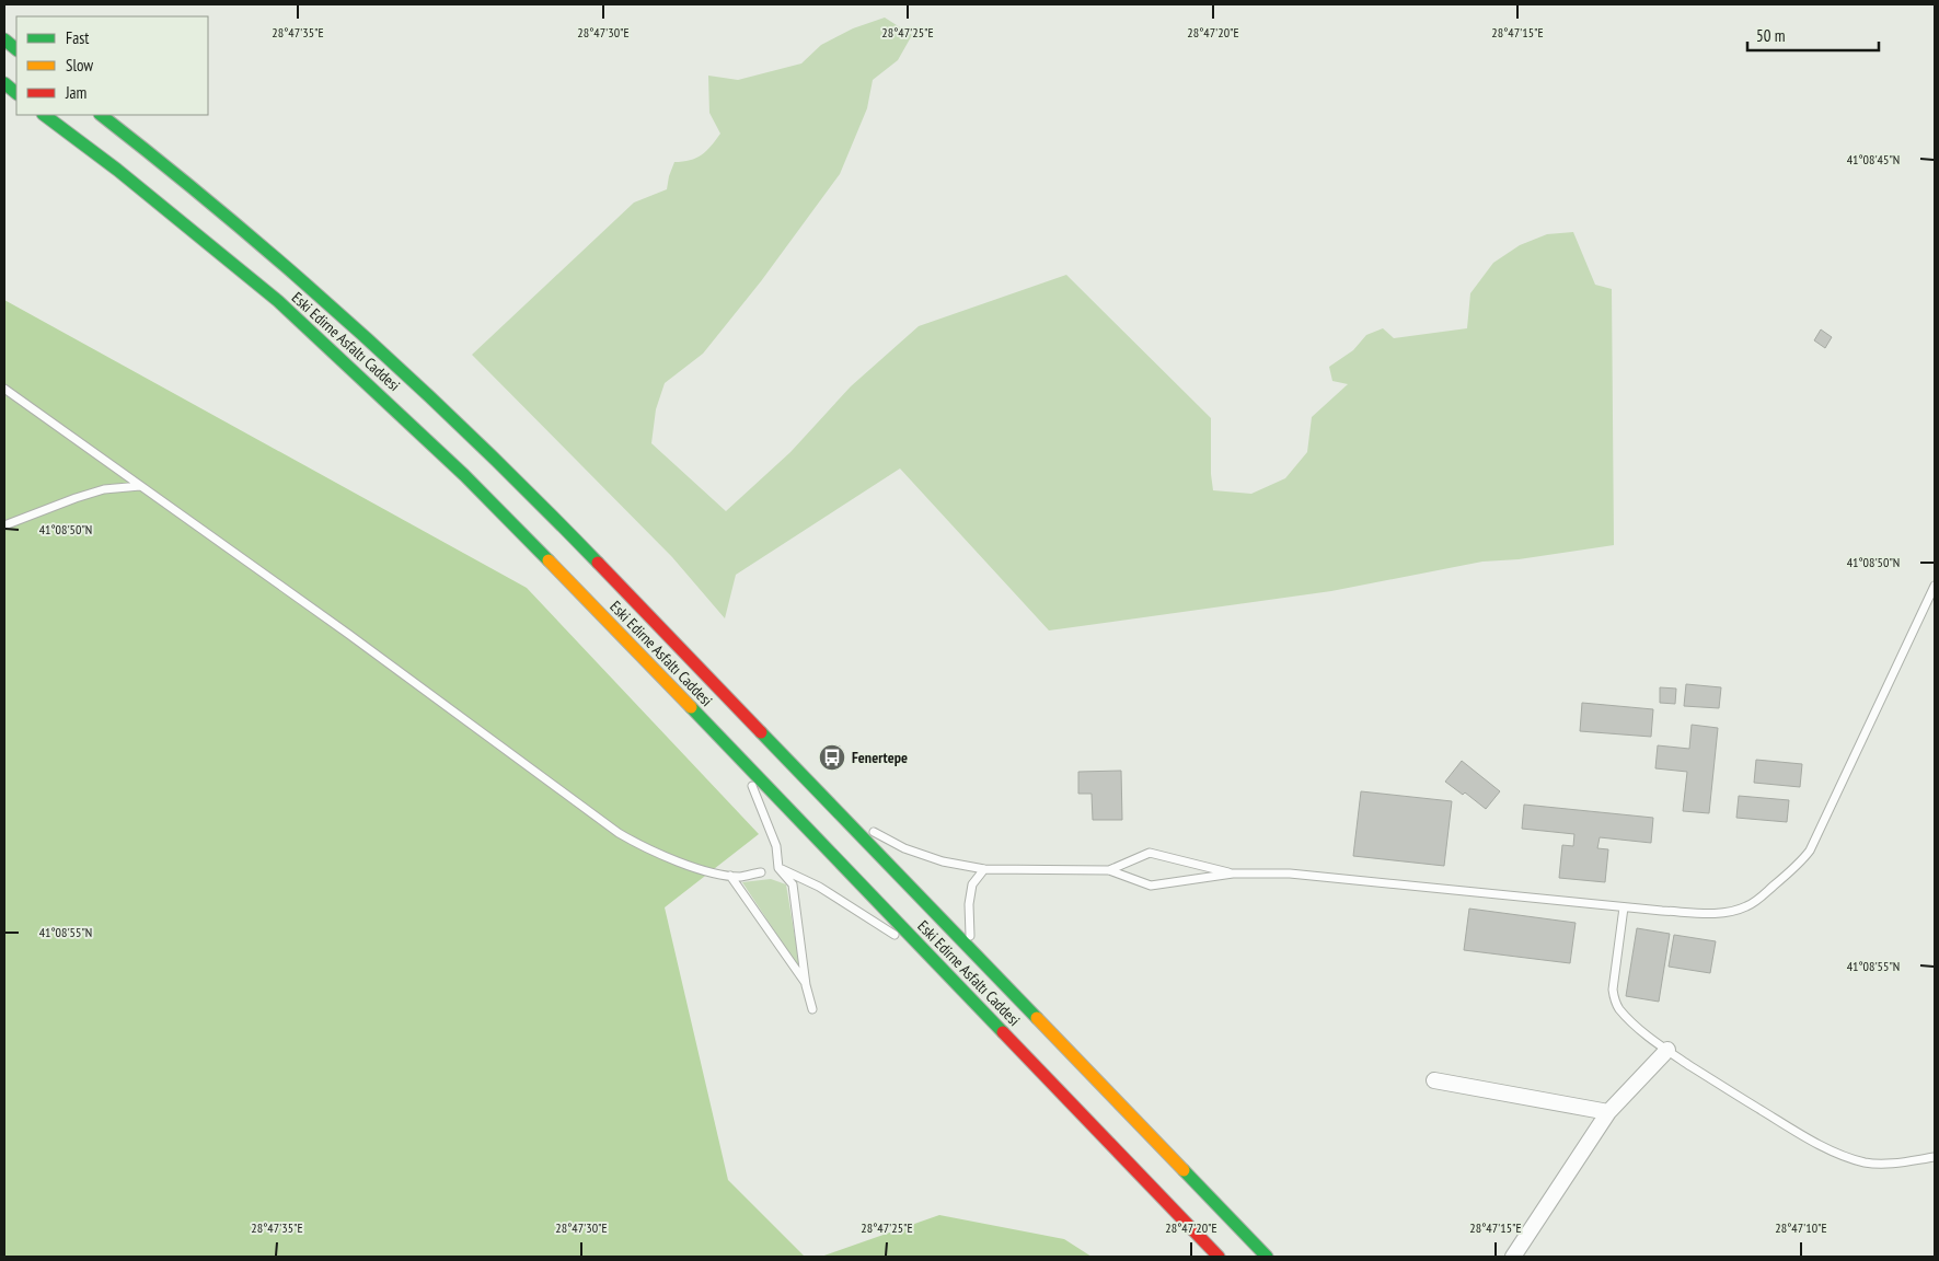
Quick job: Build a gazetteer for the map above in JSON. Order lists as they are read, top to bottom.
{
  "streets": {
    "highway": ["Eski Edirne Asfaltı Caddesi"]
  },
  "places": {
    "bus stop": ["Fenertepe"]
  },
  "legend": ["Fast", "Slow", "Jam"],
  "scale_bar": "50 m",
  "coordinates": [
    "28°47'35\"E",
    "28°47'30\"E",
    "28°47'25\"E",
    "28°47'20\"E",
    "28°47'15\"E",
    "41°08'45\"N",
    "41°08'50\"N",
    "41°08'55\"N",
    "28°47'10\"E"
  ]
}
